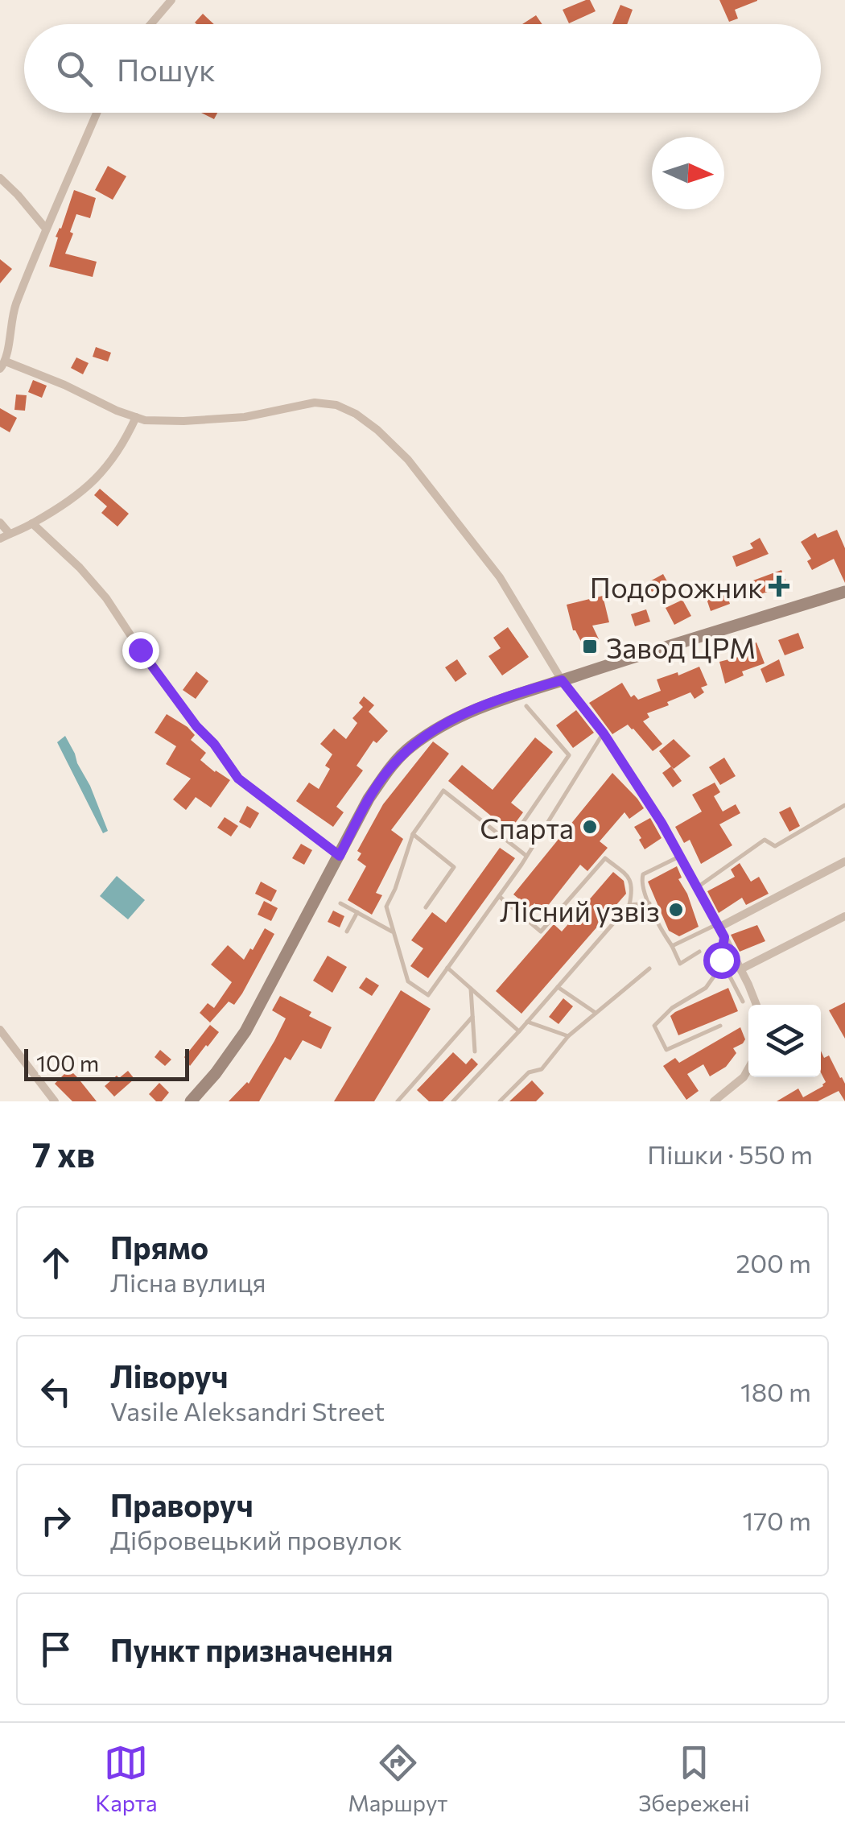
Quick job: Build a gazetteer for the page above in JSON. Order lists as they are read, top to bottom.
{
  "places": {
    "health": ["Подорожник"],
    "transit": ["Завод ЦРМ"],
    "other": ["Спарта", "Лісний узвіз"]
  },
  "scale_bar": "100 m",
  "north": "right",
  "page": {
    "search": "Пошук",
    "scale": "100 m",
    "heading": ["7 хв", "Пішки · 550 m"],
    "list": [
      ["Прямо", "Лісна вулиця", "200 m"],
      ["Ліворуч", "Vasile Aleksandri Street", "180 m"],
      ["Праворуч", "Дібровецький провулок", "170 m"],
      "Пункт призначення"
    ],
    "nav": ["Карта", "Маршрут", "Збережені"]
  }
}
